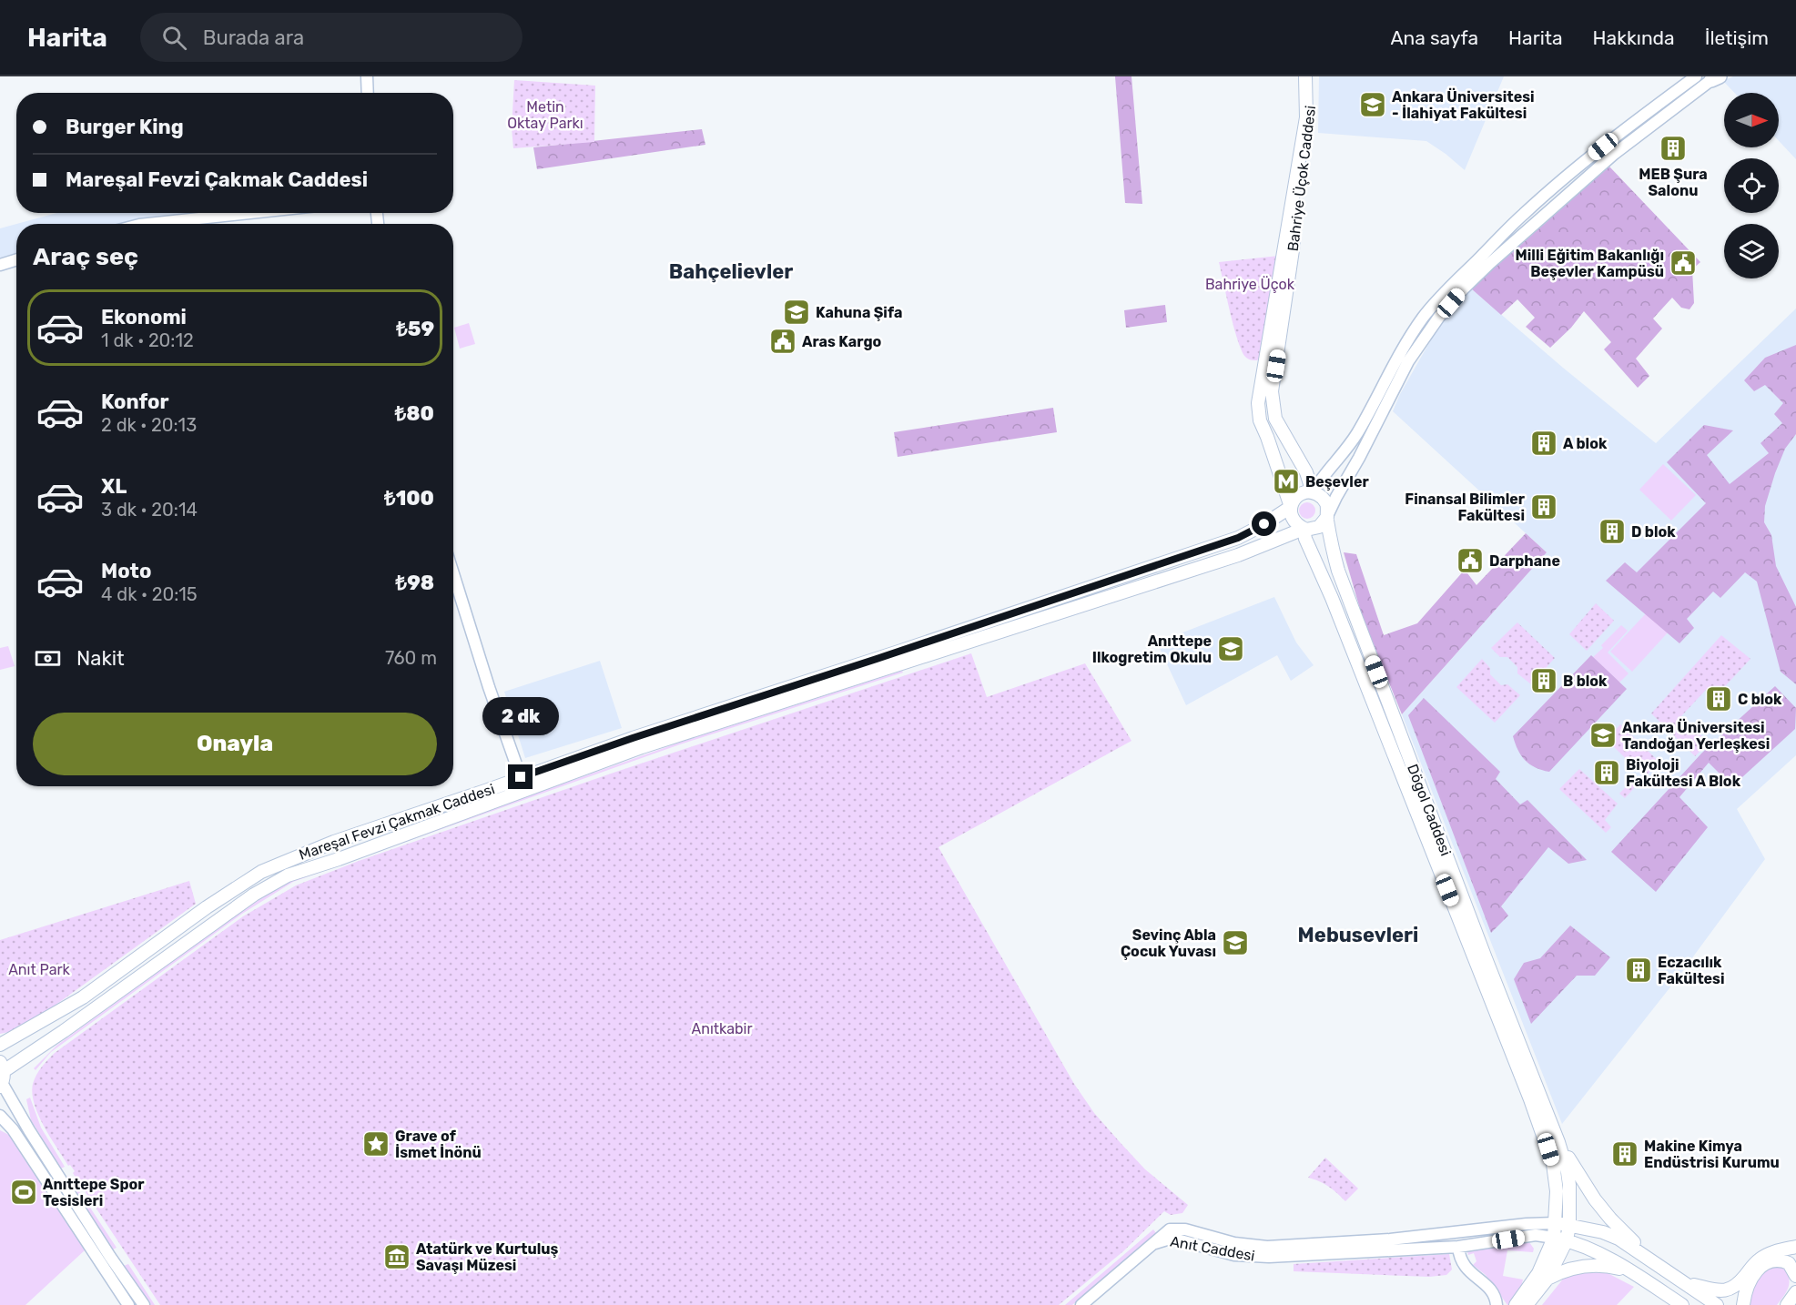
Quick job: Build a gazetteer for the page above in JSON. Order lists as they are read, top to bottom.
{
  "streets": {
    "main road": [
      "Bahriye Üçok Caddesi",
      "Dögol Caddesi",
      "Mareşal Fevzi Çakmak Caddesi",
      "Anıt Caddesi"
    ]
  },
  "crossings": [
    ["Dögol Caddesi", "Mareşal Fevzi Çakmak Caddesi"],
    ["Dögol Caddesi", "Anıt Caddesi"]
  ],
  "districts": ["Bahçelievler", "Mebusevleri"],
  "parks": [
    "Metin Oktay Parkı",
    "Bahriye Üçok",
    "Anıt Park",
    "Anıtkabir"
  ],
  "places": {
    "school or university": [
      "Ankara Üniversitesi - İlahiyat Fakültesi",
      "Kahuna Şifa",
      "Anıttepe Ilkogretim Okulu",
      "Ankara Üniversitesi Tandoğan Yerleşkesi",
      "Sevinç Abla Çocuk Yuvası"
    ],
    "building": [
      "MEB Şura Salonu",
      "A blok",
      "Finansal Bilimler Fakültesi",
      "D blok",
      "B blok",
      "C blok",
      "Biyoloji Fakültesi A Blok",
      "Eczacılık Fakültesi",
      "Makine Kimya Endüstrisi Kurumu"
    ],
    "public building": ["Milli Eğitim Bakanlığı Beşevler Kampüsü", "Aras Kargo", "Darphane"],
    "metro station": ["Beşevler"],
    "place": ["Grave of İsmet İnönü"],
    "sports": ["Anıttepe Spor Tesisleri"],
    "museum": ["Atatürk ve Kurtuluş Savaşı Müzesi"]
  },
  "north": "right",
  "page": {
    "header": "Harita",
    "search": "Burada ara",
    "nav": [
      "Ana sayfa",
      "Harita",
      "Hakkında",
      "İletişim"
    ],
    "banner": ["Burger King", "Mareşal Fevzi Çakmak Caddesi"],
    "heading": "Araç seç",
    "list": [
      {
        "name": "Ekonomi",
        "note": "1 dk · 20:12",
        "value": "₺59"
      },
      {
        "name": "Konfor",
        "note": "2 dk · 20:13",
        "value": "₺80"
      },
      {
        "name": "XL",
        "note": "3 dk · 20:14",
        "value": "₺100"
      },
      {
        "name": "Moto",
        "note": "4 dk · 20:15",
        "value": "₺98"
      }
    ],
    "pay": ["Nakit", "760 m"],
    "bubble": "2 dk",
    "buttons": "Onayla"
  }
}
